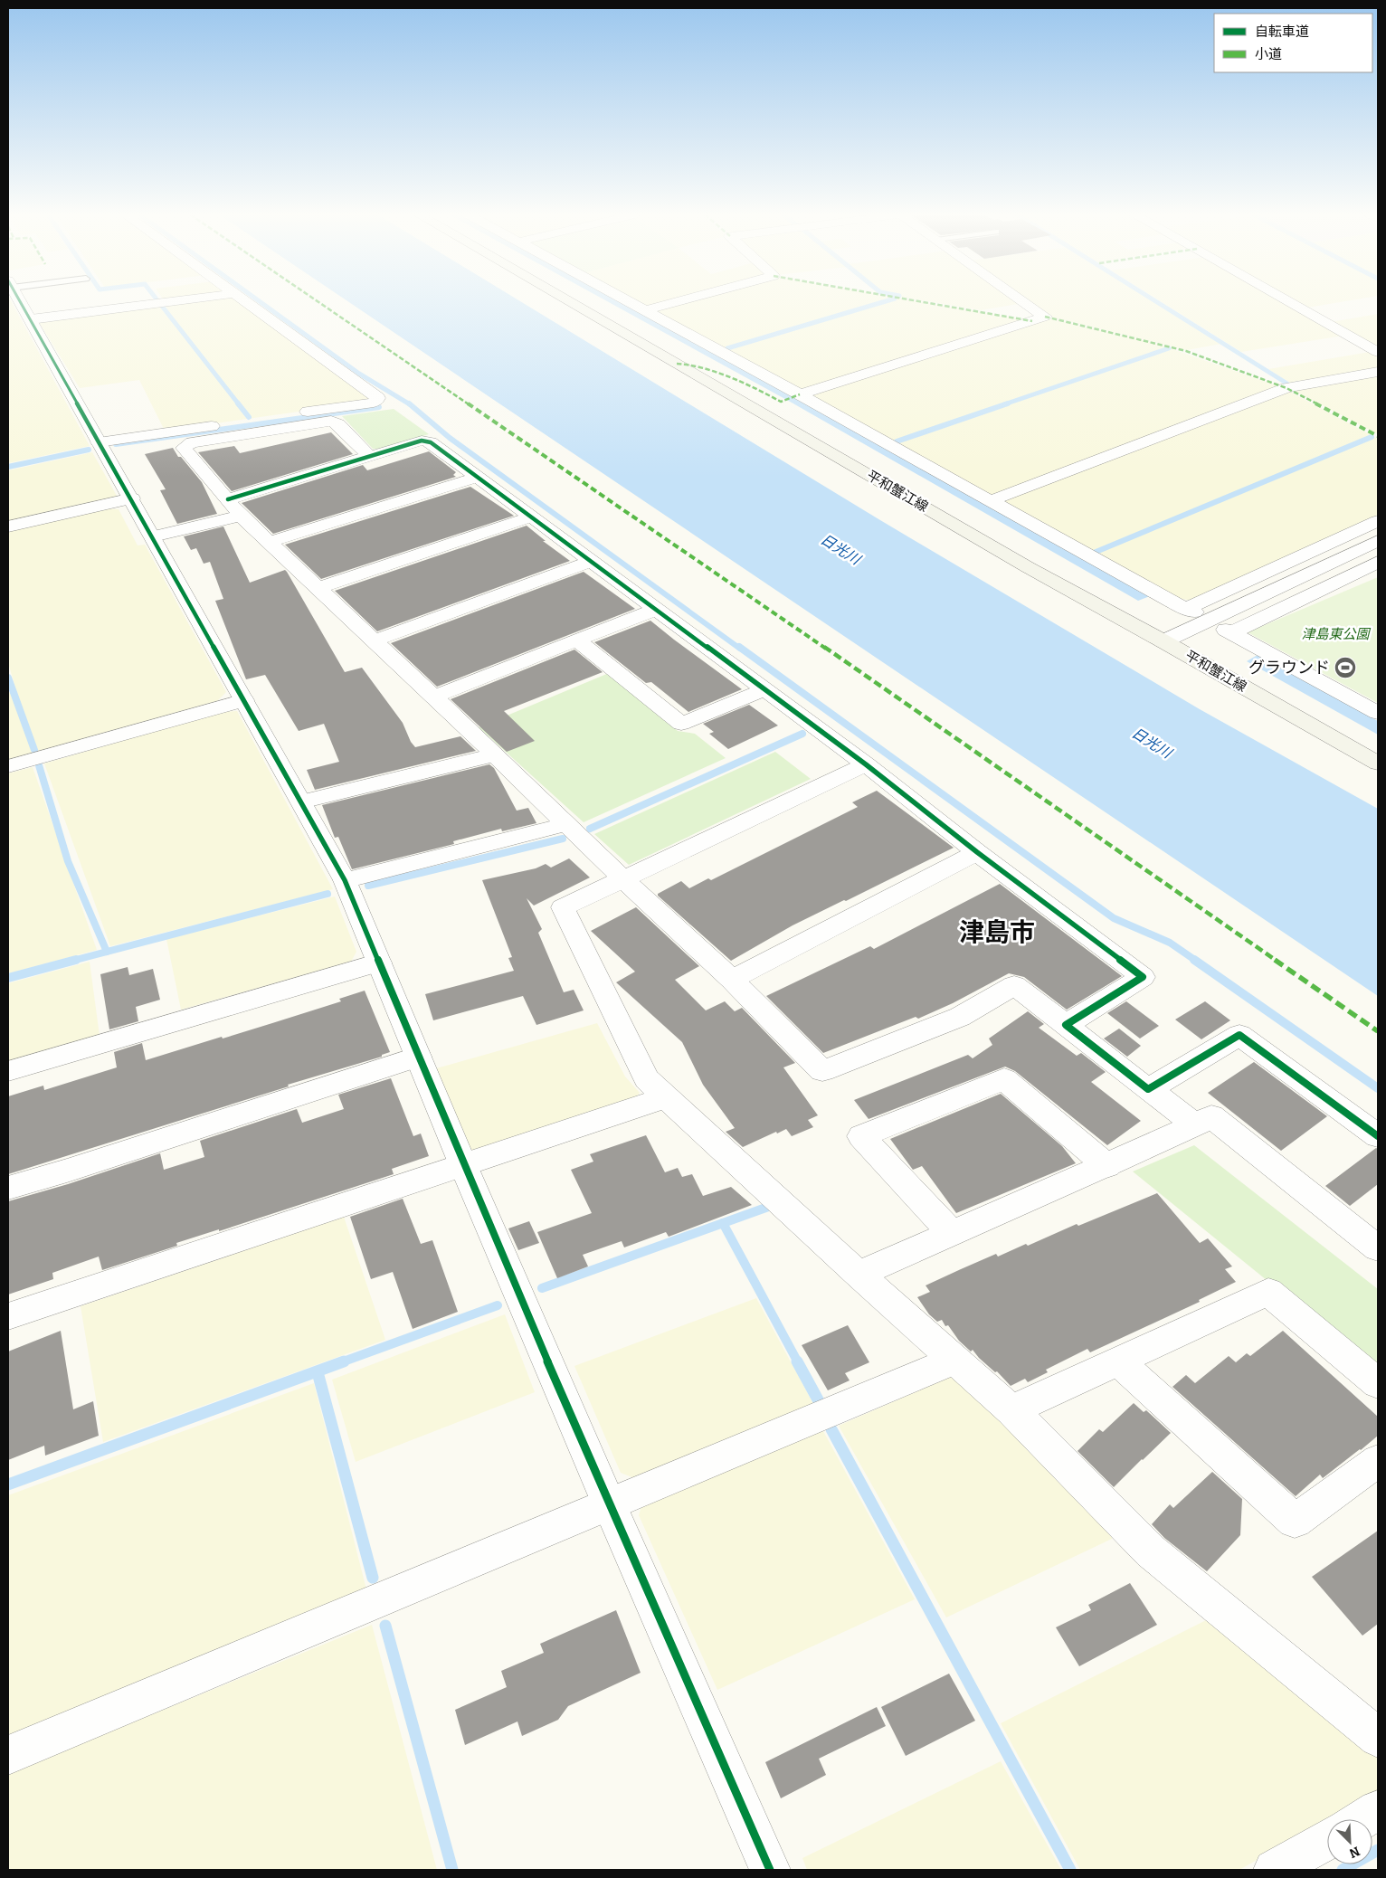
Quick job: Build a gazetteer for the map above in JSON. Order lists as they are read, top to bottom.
{
  "streets": {
    "main road": ["平和蟹江線"]
  },
  "districts": ["津島市"],
  "water": ["日光川"],
  "parks": ["津島東公園"],
  "places": {
    "sports": ["グラウンド"]
  },
  "legend": ["自転車道", "小道"],
  "north": "bottom right"
}
